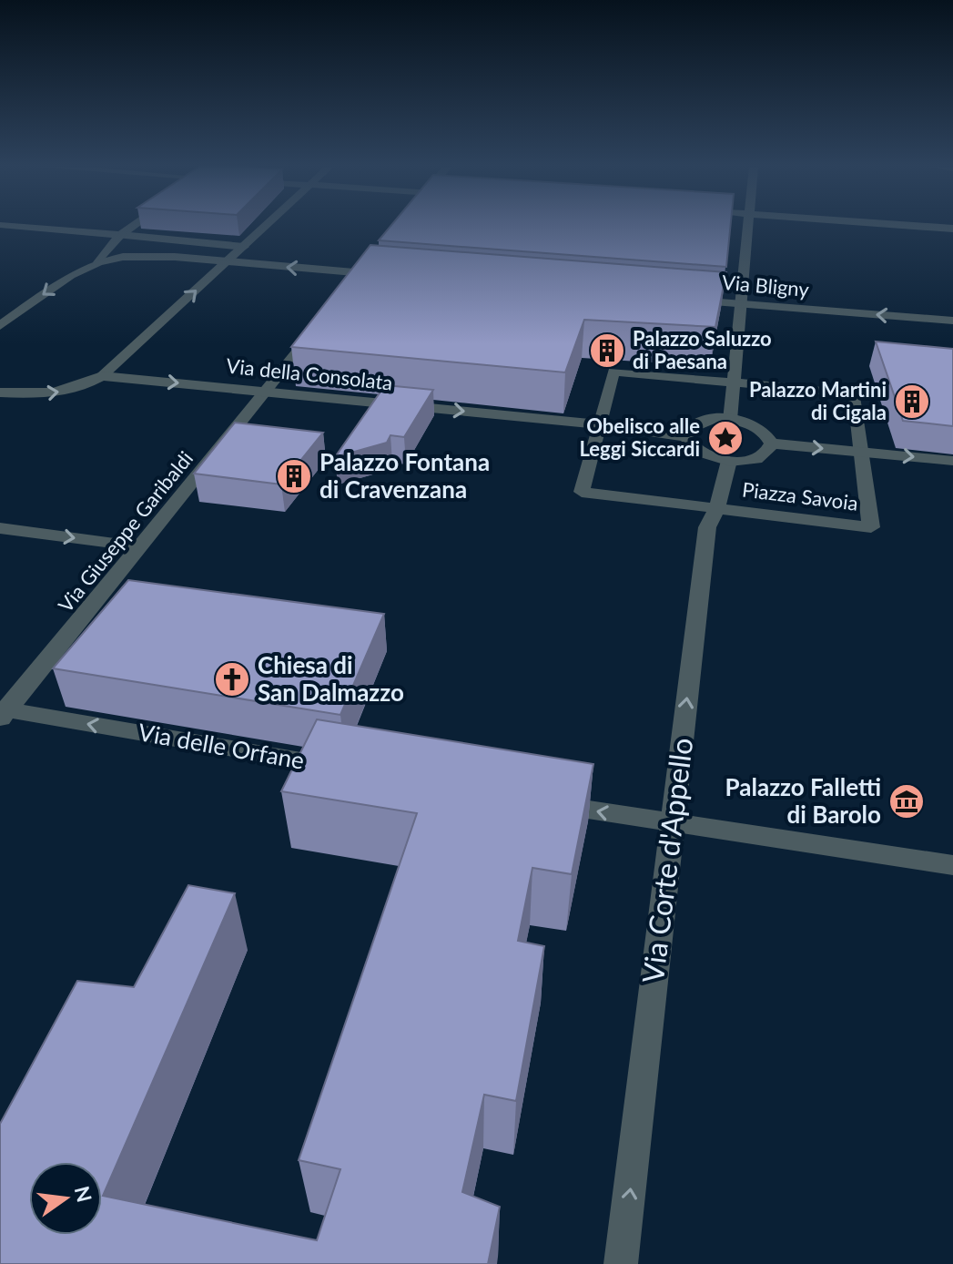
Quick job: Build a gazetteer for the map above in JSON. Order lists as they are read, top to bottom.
{
  "streets": {
    "street": [
      "Via Bligny",
      "Via della Consolata",
      "Piazza Savoia",
      "Via Giuseppe Garibaldi",
      "Via delle Orfane",
      "Via Corte d'Appello"
    ]
  },
  "crossings": [
    ["Via della Consolata", "Piazza Savoia"],
    ["Via della Consolata", "Via Giuseppe Garibaldi"],
    ["Piazza Savoia", "Via Corte d'Appello"],
    ["Via Giuseppe Garibaldi", "Via delle Orfane"]
  ],
  "one_way": ["Via delle Orfane", "Via Corte d'Appello"],
  "places": {
    "building": ["Palazzo Saluzzo di Paesana", "Palazzo Martini di Cigala", "Palazzo Fontana di Cravenzana"],
    "place": ["Obelisco alle Leggi Siccardi"],
    "church": ["Chiesa di San Dalmazzo"],
    "museum": ["Palazzo Falletti di Barolo"]
  },
  "north": "right"
}
